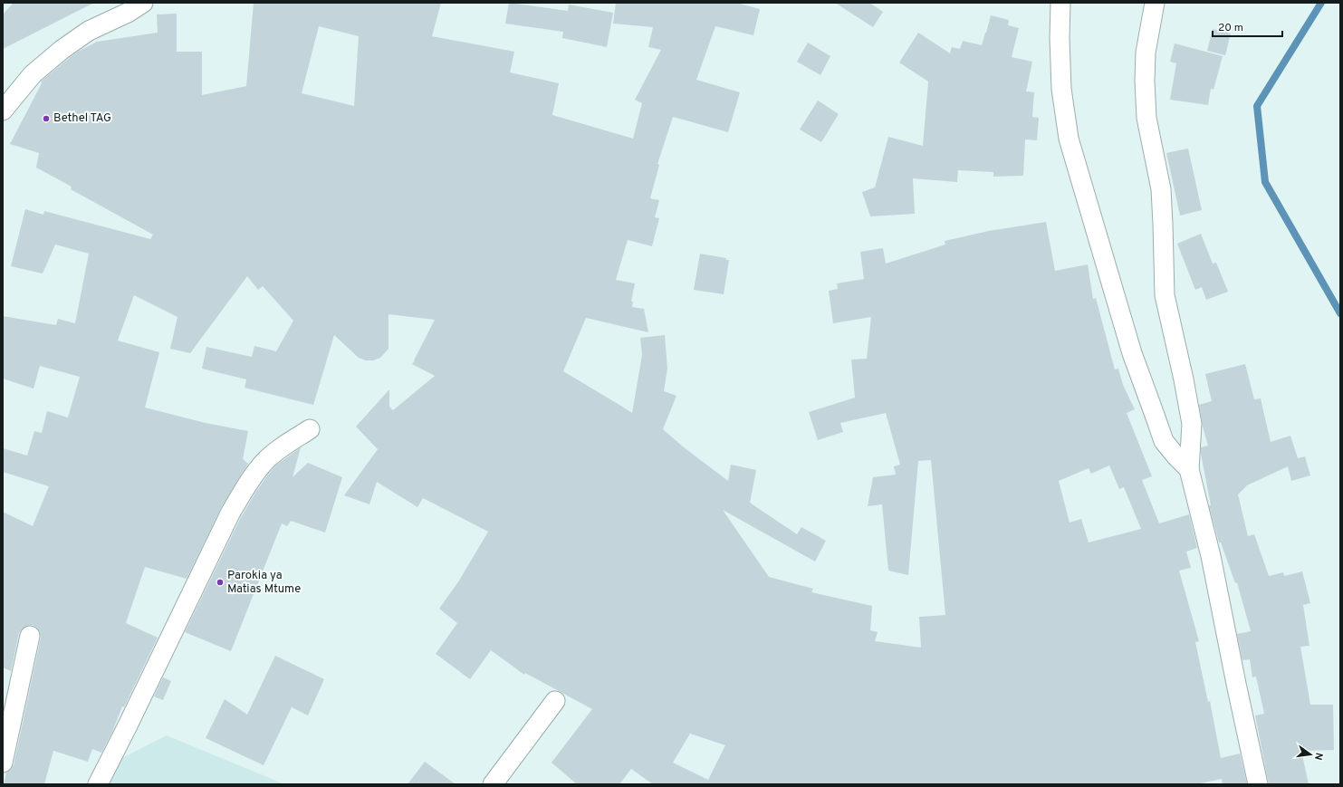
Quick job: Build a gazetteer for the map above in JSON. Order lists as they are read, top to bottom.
{
  "places": ["Bethel TAG", "Parokia ya Matias Mtume"],
  "scale_bar": "20 m",
  "north": "right"
}
